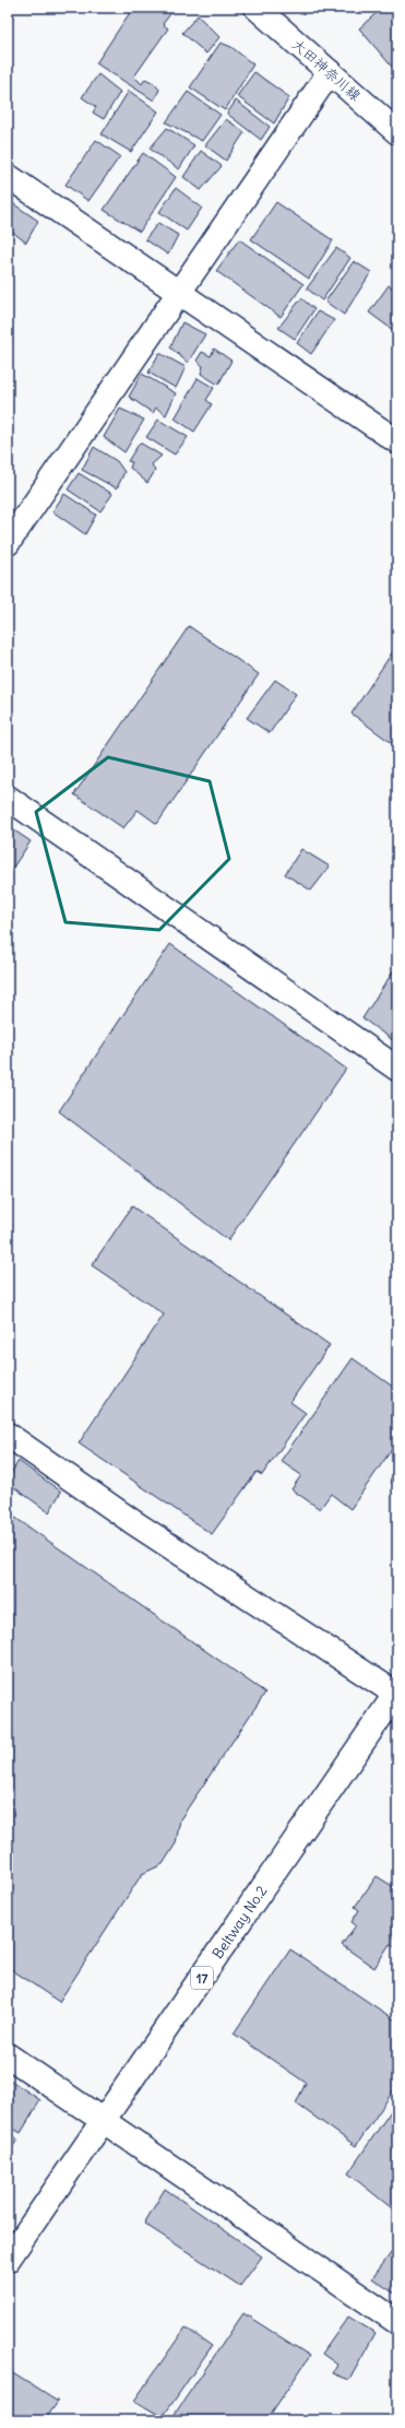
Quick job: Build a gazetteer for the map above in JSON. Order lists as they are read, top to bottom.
{
  "streets": {
    "street": ["大田神奈川線", "Beltway No.2", "17"]
  }
}
